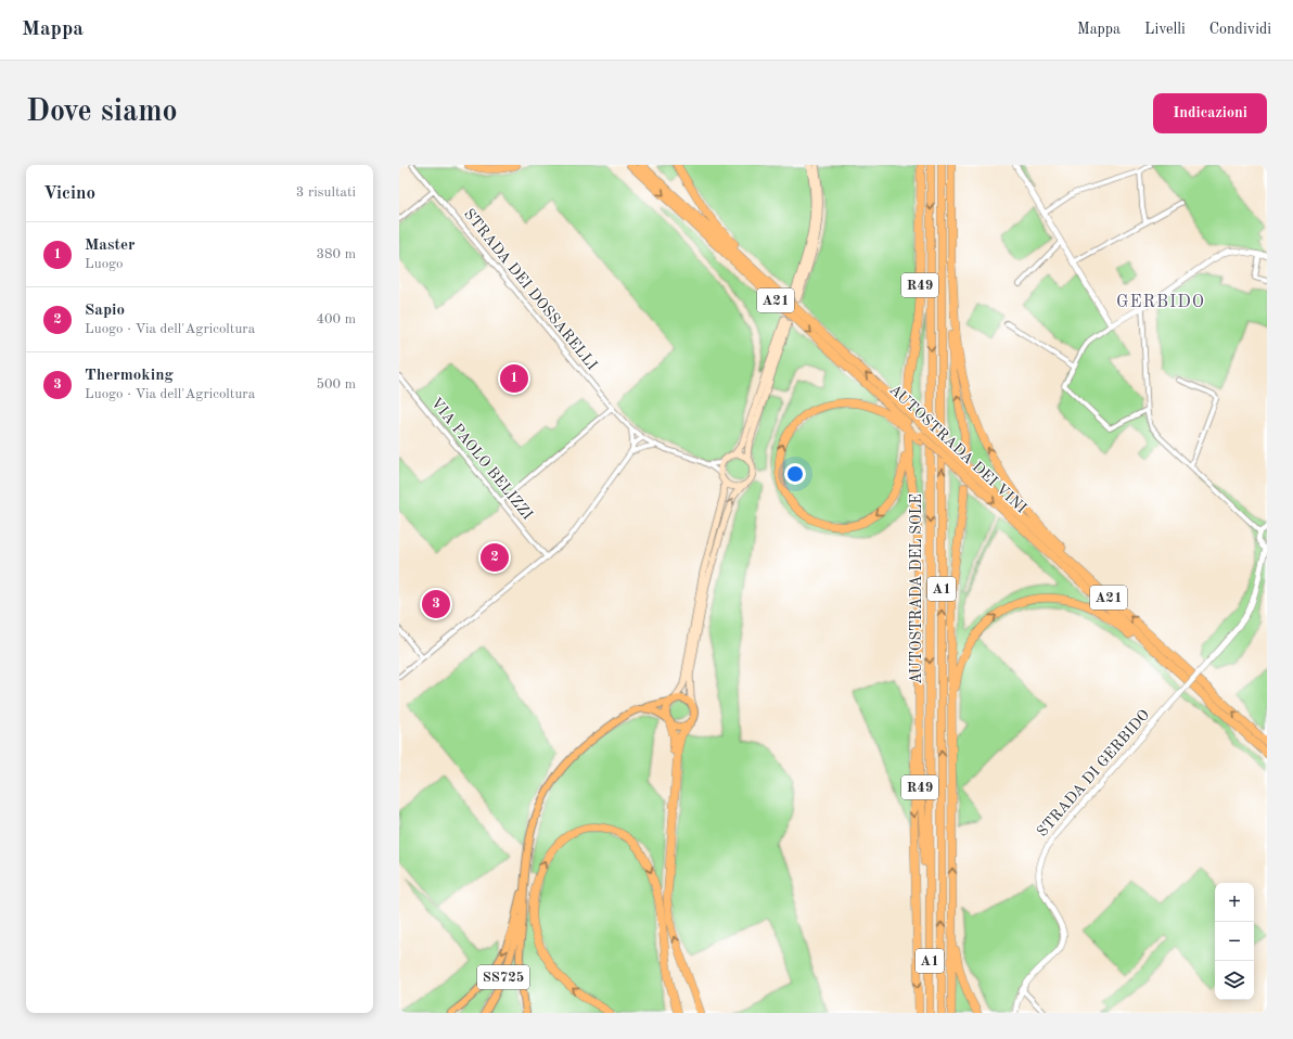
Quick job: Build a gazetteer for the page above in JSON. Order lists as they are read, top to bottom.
{
  "streets": {
    "highway": [
      "R49",
      "A21",
      "AUTOSTRADA DEI VINI",
      "AUTOSTRADA DEL SOLE",
      "A1"
    ],
    "main road": ["SS725"],
    "street": ["STRADA DEI DOSSARELLI", "VIA PAOLO BELIZZI", "STRADA DI GERBIDO"]
  },
  "crossings": [
    ["R49", "AUTOSTRADA DEI VINI"],
    ["R49", "AUTOSTRADA DEL SOLE"]
  ],
  "districts": ["GERBIDO"],
  "page": {
    "header": "Mappa",
    "nav": ["Mappa", "Livelli", "Condividi"],
    "buttons": "Indicazioni",
    "title": "Dove siamo",
    "heading": ["Vicino", "3 risultati"],
    "list": [
      {
        "mark": "1",
        "name": "Master",
        "note": "Luogo",
        "value": "380 m"
      },
      {
        "mark": "2",
        "name": "Sapio",
        "note": "Luogo · Via dell'Agricoltura",
        "value": "400 m"
      },
      {
        "mark": "3",
        "name": "Thermoking",
        "note": "Luogo · Via dell'Agricoltura",
        "value": "500 m"
      }
    ],
    "pins": ["1", "2", "3"],
    "map_buttons": ["+", "−"]
  }
}
